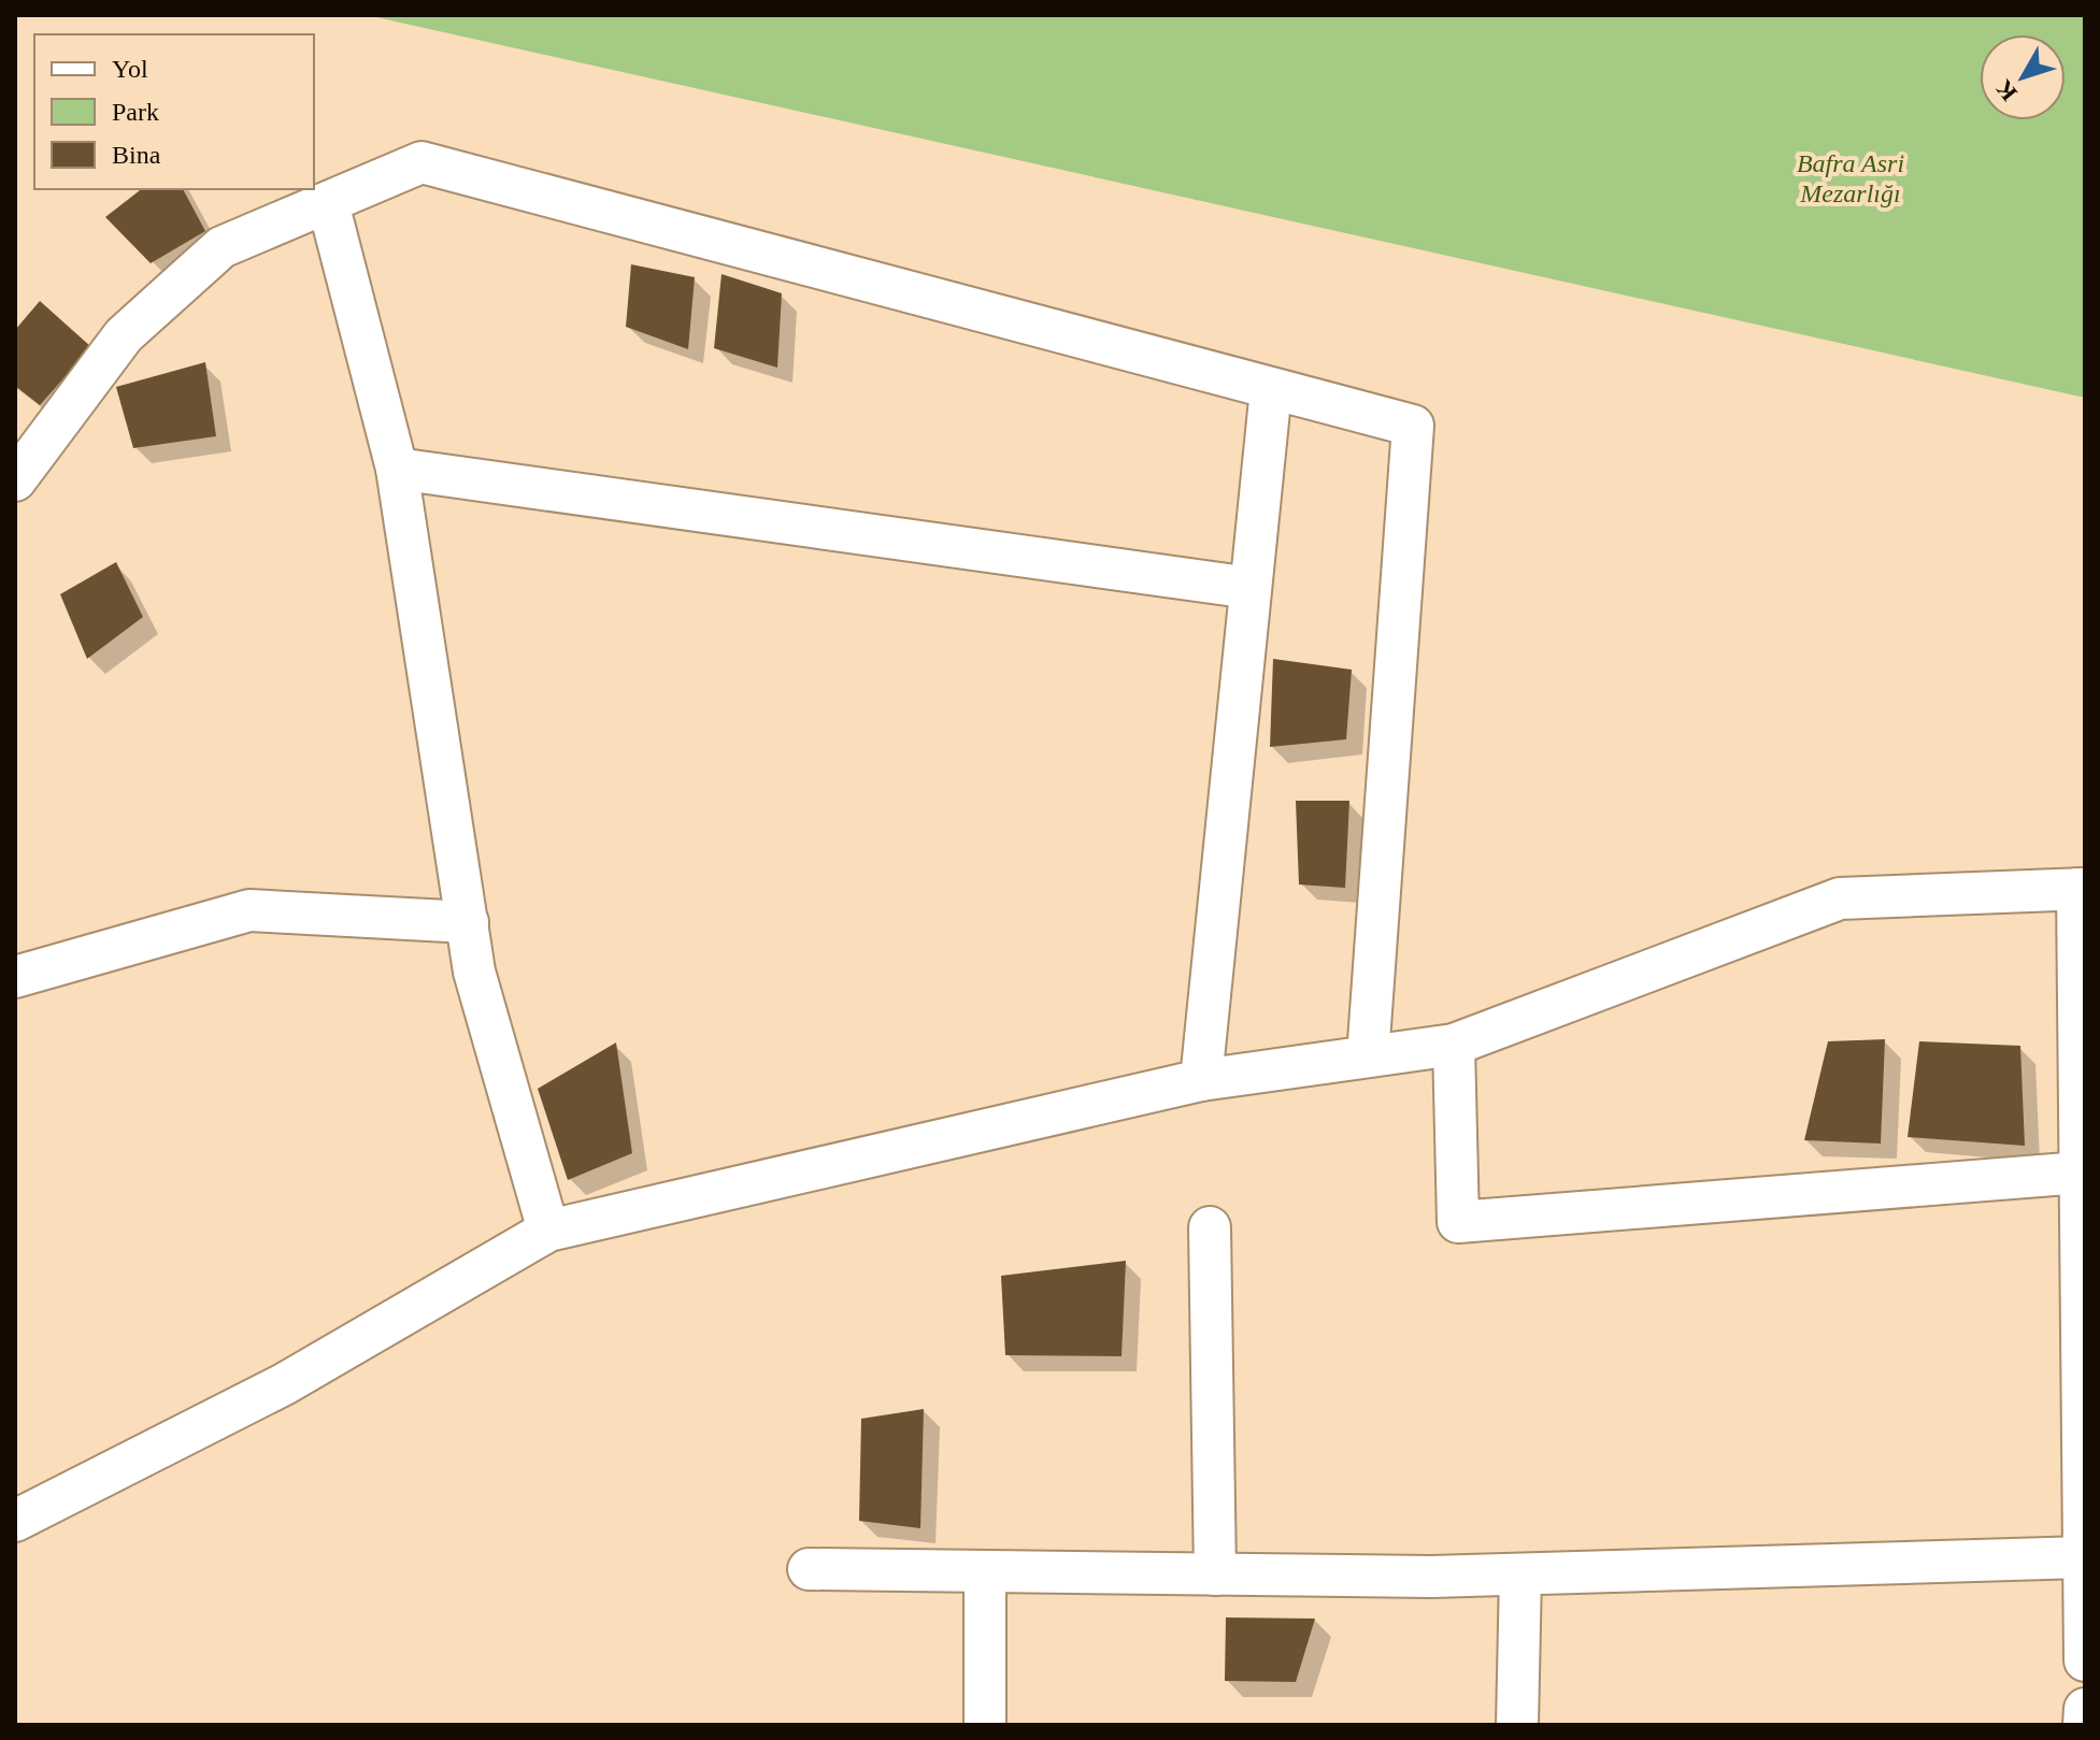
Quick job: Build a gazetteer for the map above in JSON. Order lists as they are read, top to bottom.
{
  "parks": ["Bafra Asri Mezarlığı"],
  "legend": ["Yol", "Park", "Bina"],
  "north": "bottom left"
}
